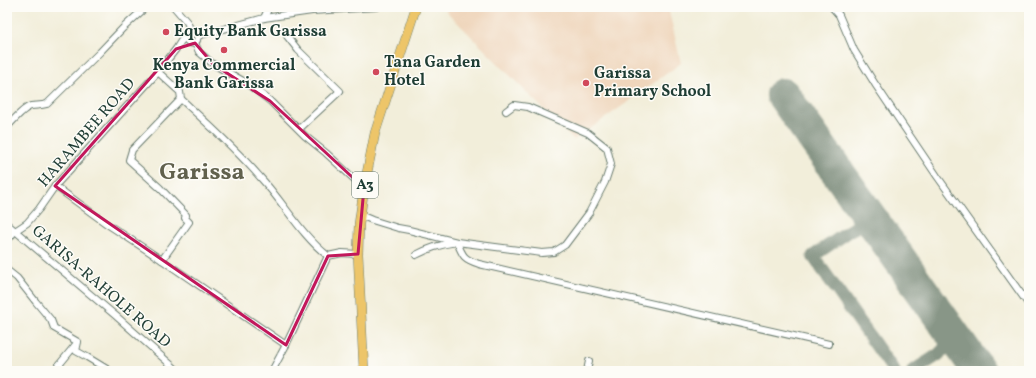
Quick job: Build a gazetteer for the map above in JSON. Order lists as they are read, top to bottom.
{
  "streets": {
    "highway": ["A3"],
    "street": ["HARAMBEE ROAD", "GARISA-RAHOLE ROAD"]
  },
  "crossings": [
    ["HARAMBEE ROAD", "GARISA-RAHOLE ROAD"]
  ],
  "districts": ["Garissa"],
  "places": [
    "Equity Bank Garissa",
    "Kenya Commercial Bank Garissa",
    "Tana Garden Hotel",
    "Garissa Primary School"
  ]
}
